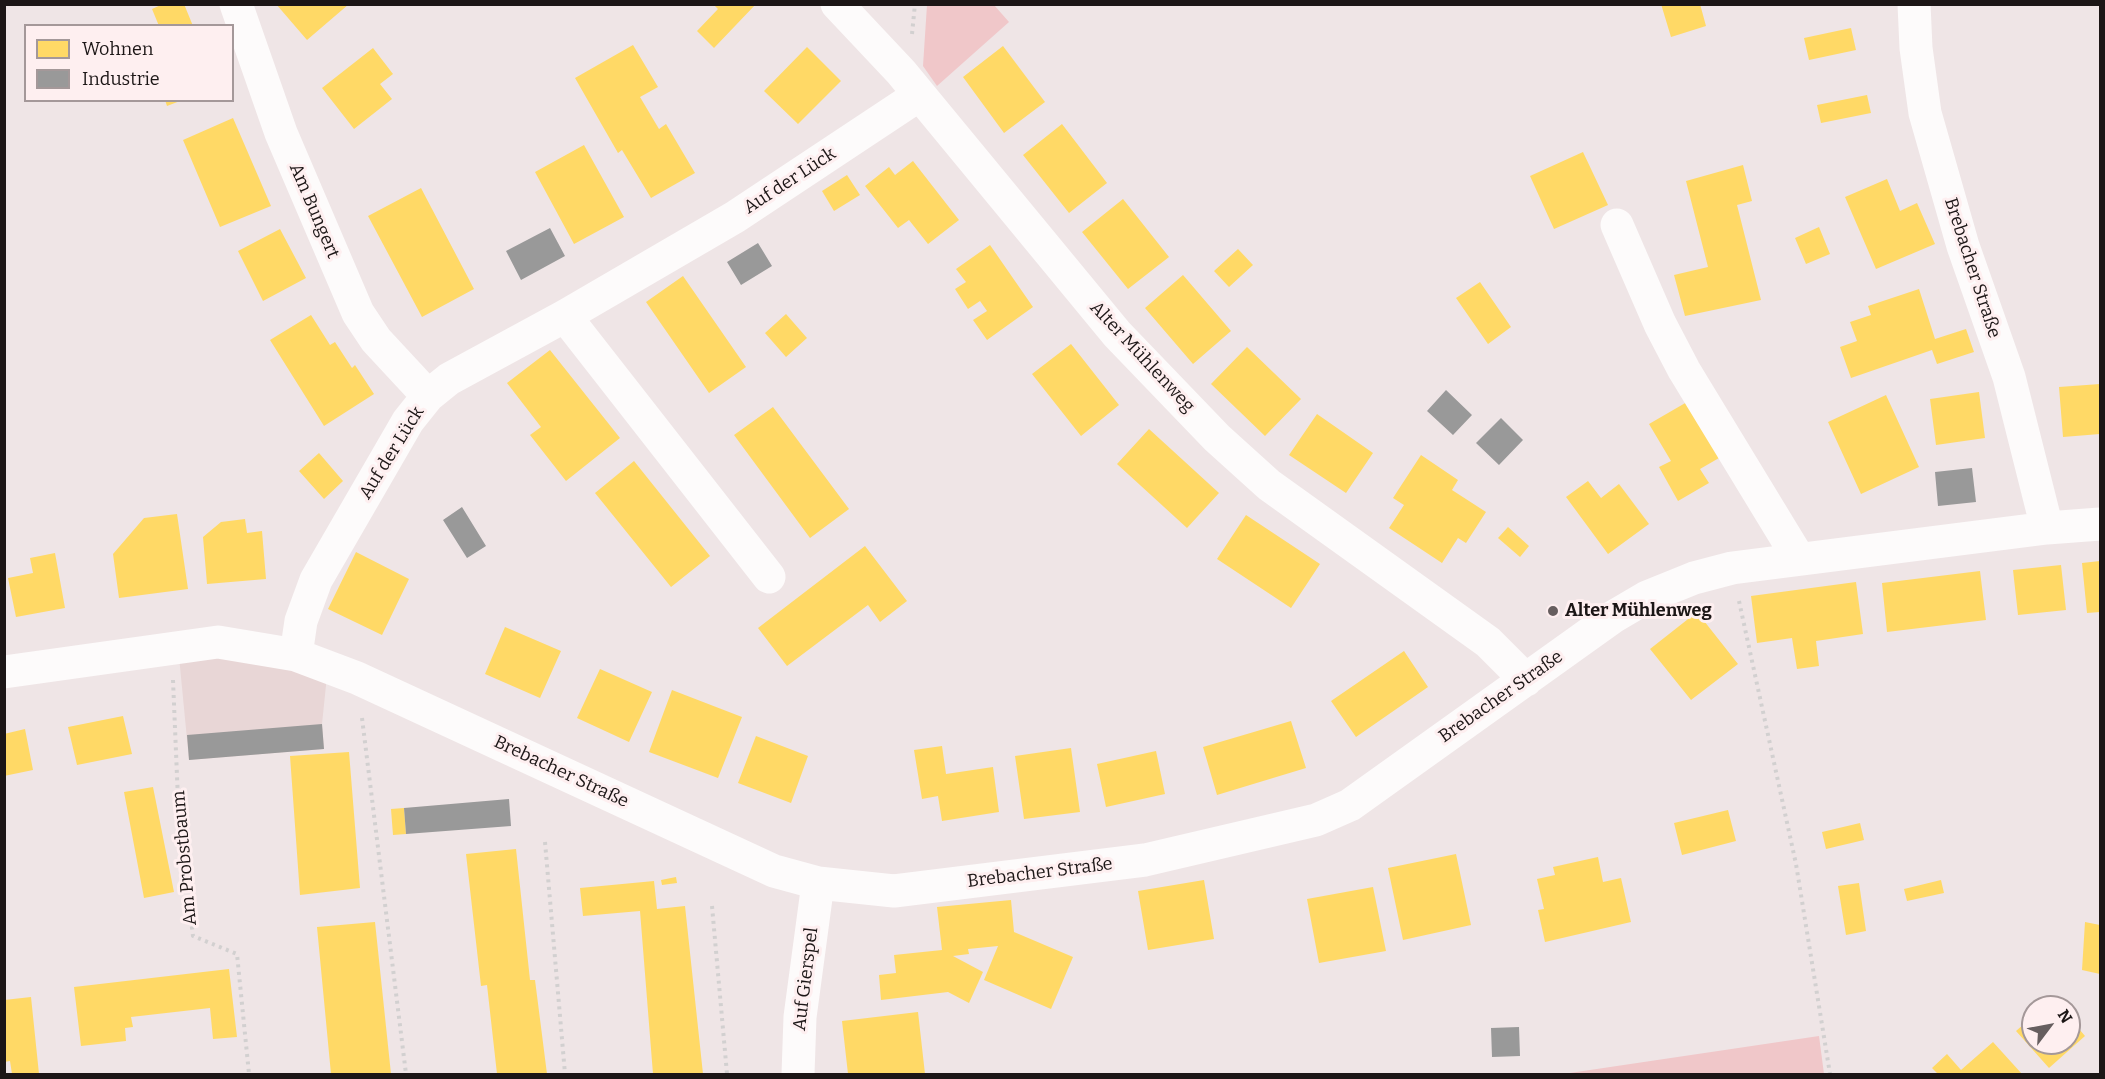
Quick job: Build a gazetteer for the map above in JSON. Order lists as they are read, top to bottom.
{
  "streets": {
    "street": [
      "Auf der Lück",
      "Am Bungert",
      "Brebacher Straße",
      "Alter Mühlenweg",
      "Auf Gierspel"
    ],
    "path": ["Am Probstbaum"]
  },
  "crossings": [
    ["Auf der Lück", "Am Bungert"],
    ["Auf der Lück", "Brebacher Straße"],
    ["Auf der Lück", "Alter Mühlenweg"],
    ["Brebacher Straße", "Alter Mühlenweg"],
    ["Brebacher Straße", "Am Probstbaum"],
    ["Brebacher Straße", "Auf Gierspel"]
  ],
  "places": ["Alter Mühlenweg"],
  "legend": ["Wohnen", "Industrie"],
  "north": "top right"
}
